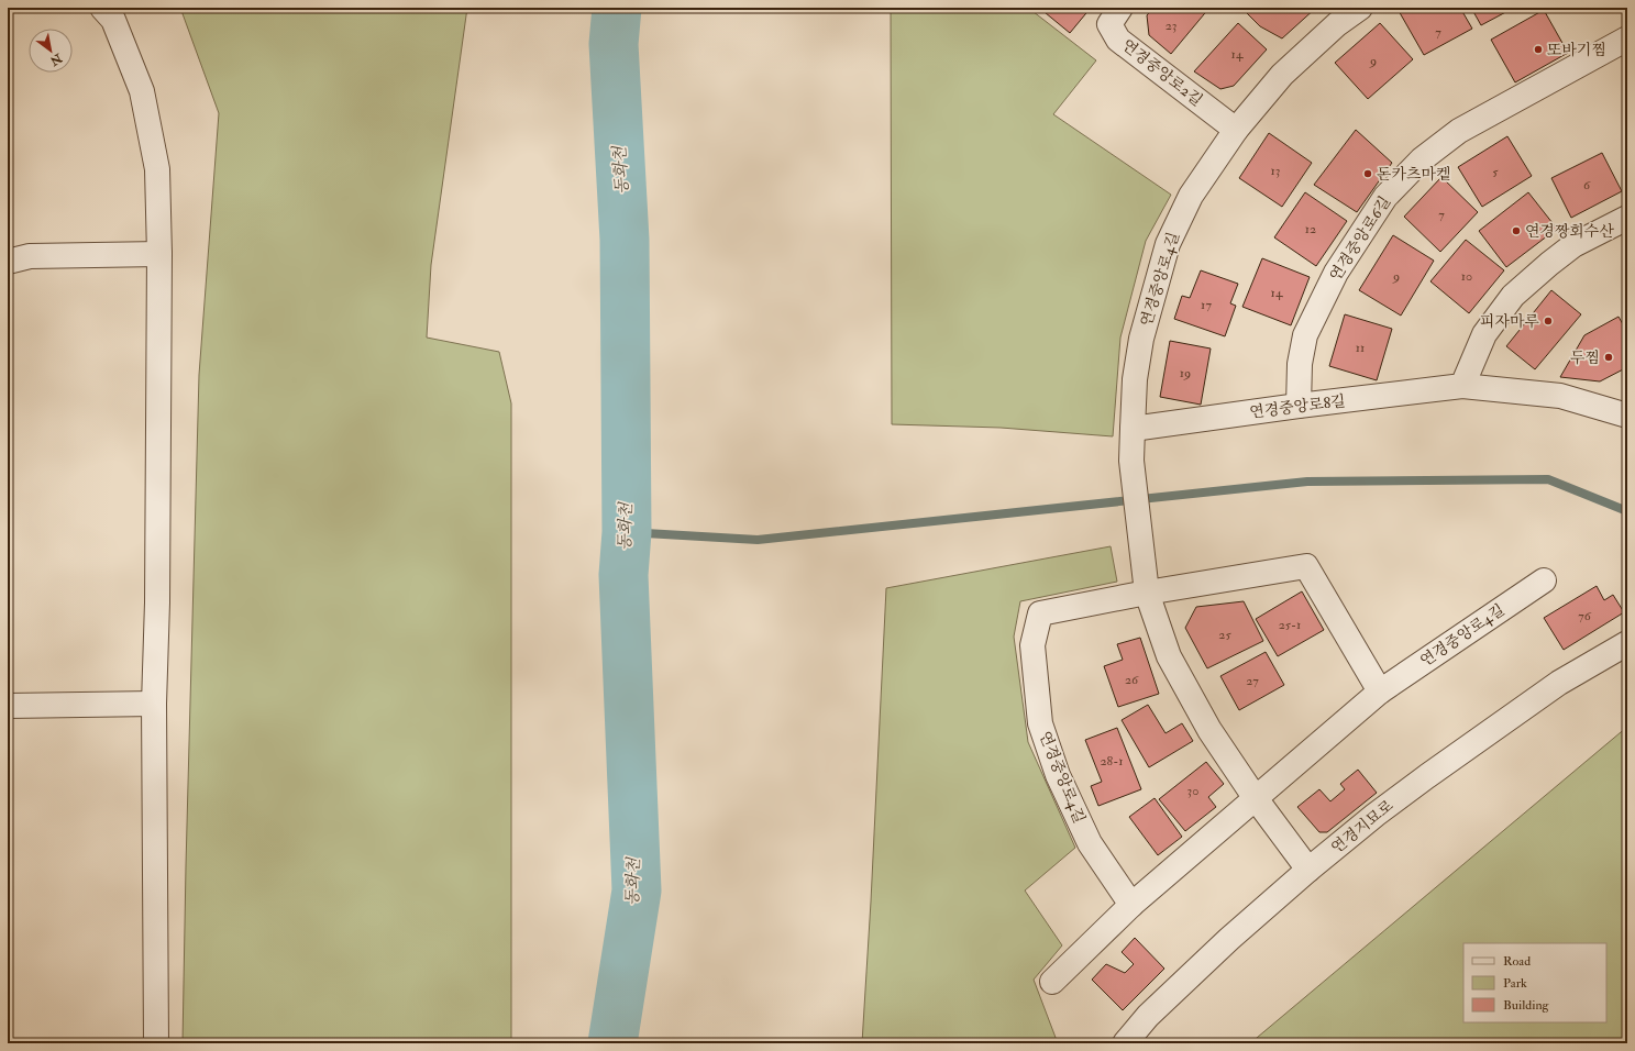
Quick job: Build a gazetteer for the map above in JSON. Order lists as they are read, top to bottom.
{
  "streets": {
    "street": [
      "연경중앙로2길",
      "연경중앙로6길",
      "연경중앙로4길",
      "연경중앙로8길",
      "연경지묘로"
    ]
  },
  "crossings": [
    ["연경중앙로2길", "연경중앙로4길"],
    ["연경중앙로6길", "연경중앙로8길"],
    ["연경중앙로4길", "연경중앙로8길"],
    ["연경중앙로4길", "연경지묘로"]
  ],
  "water": ["동화천"],
  "places": [
    "또바기찜",
    "돈카츠마켙",
    "연경짱회수산",
    "피자마루",
    "두찜"
  ],
  "house_numbers": [
    "23",
    "7",
    "14",
    "9",
    "13",
    "5",
    "6",
    "7",
    "12",
    "9",
    "10",
    "14",
    "17",
    "11",
    "19",
    "76",
    "25-1",
    "25",
    "26",
    "27",
    "28-1",
    "30"
  ],
  "legend": ["Road", "Park", "Building"],
  "north": "bottom right"
}
